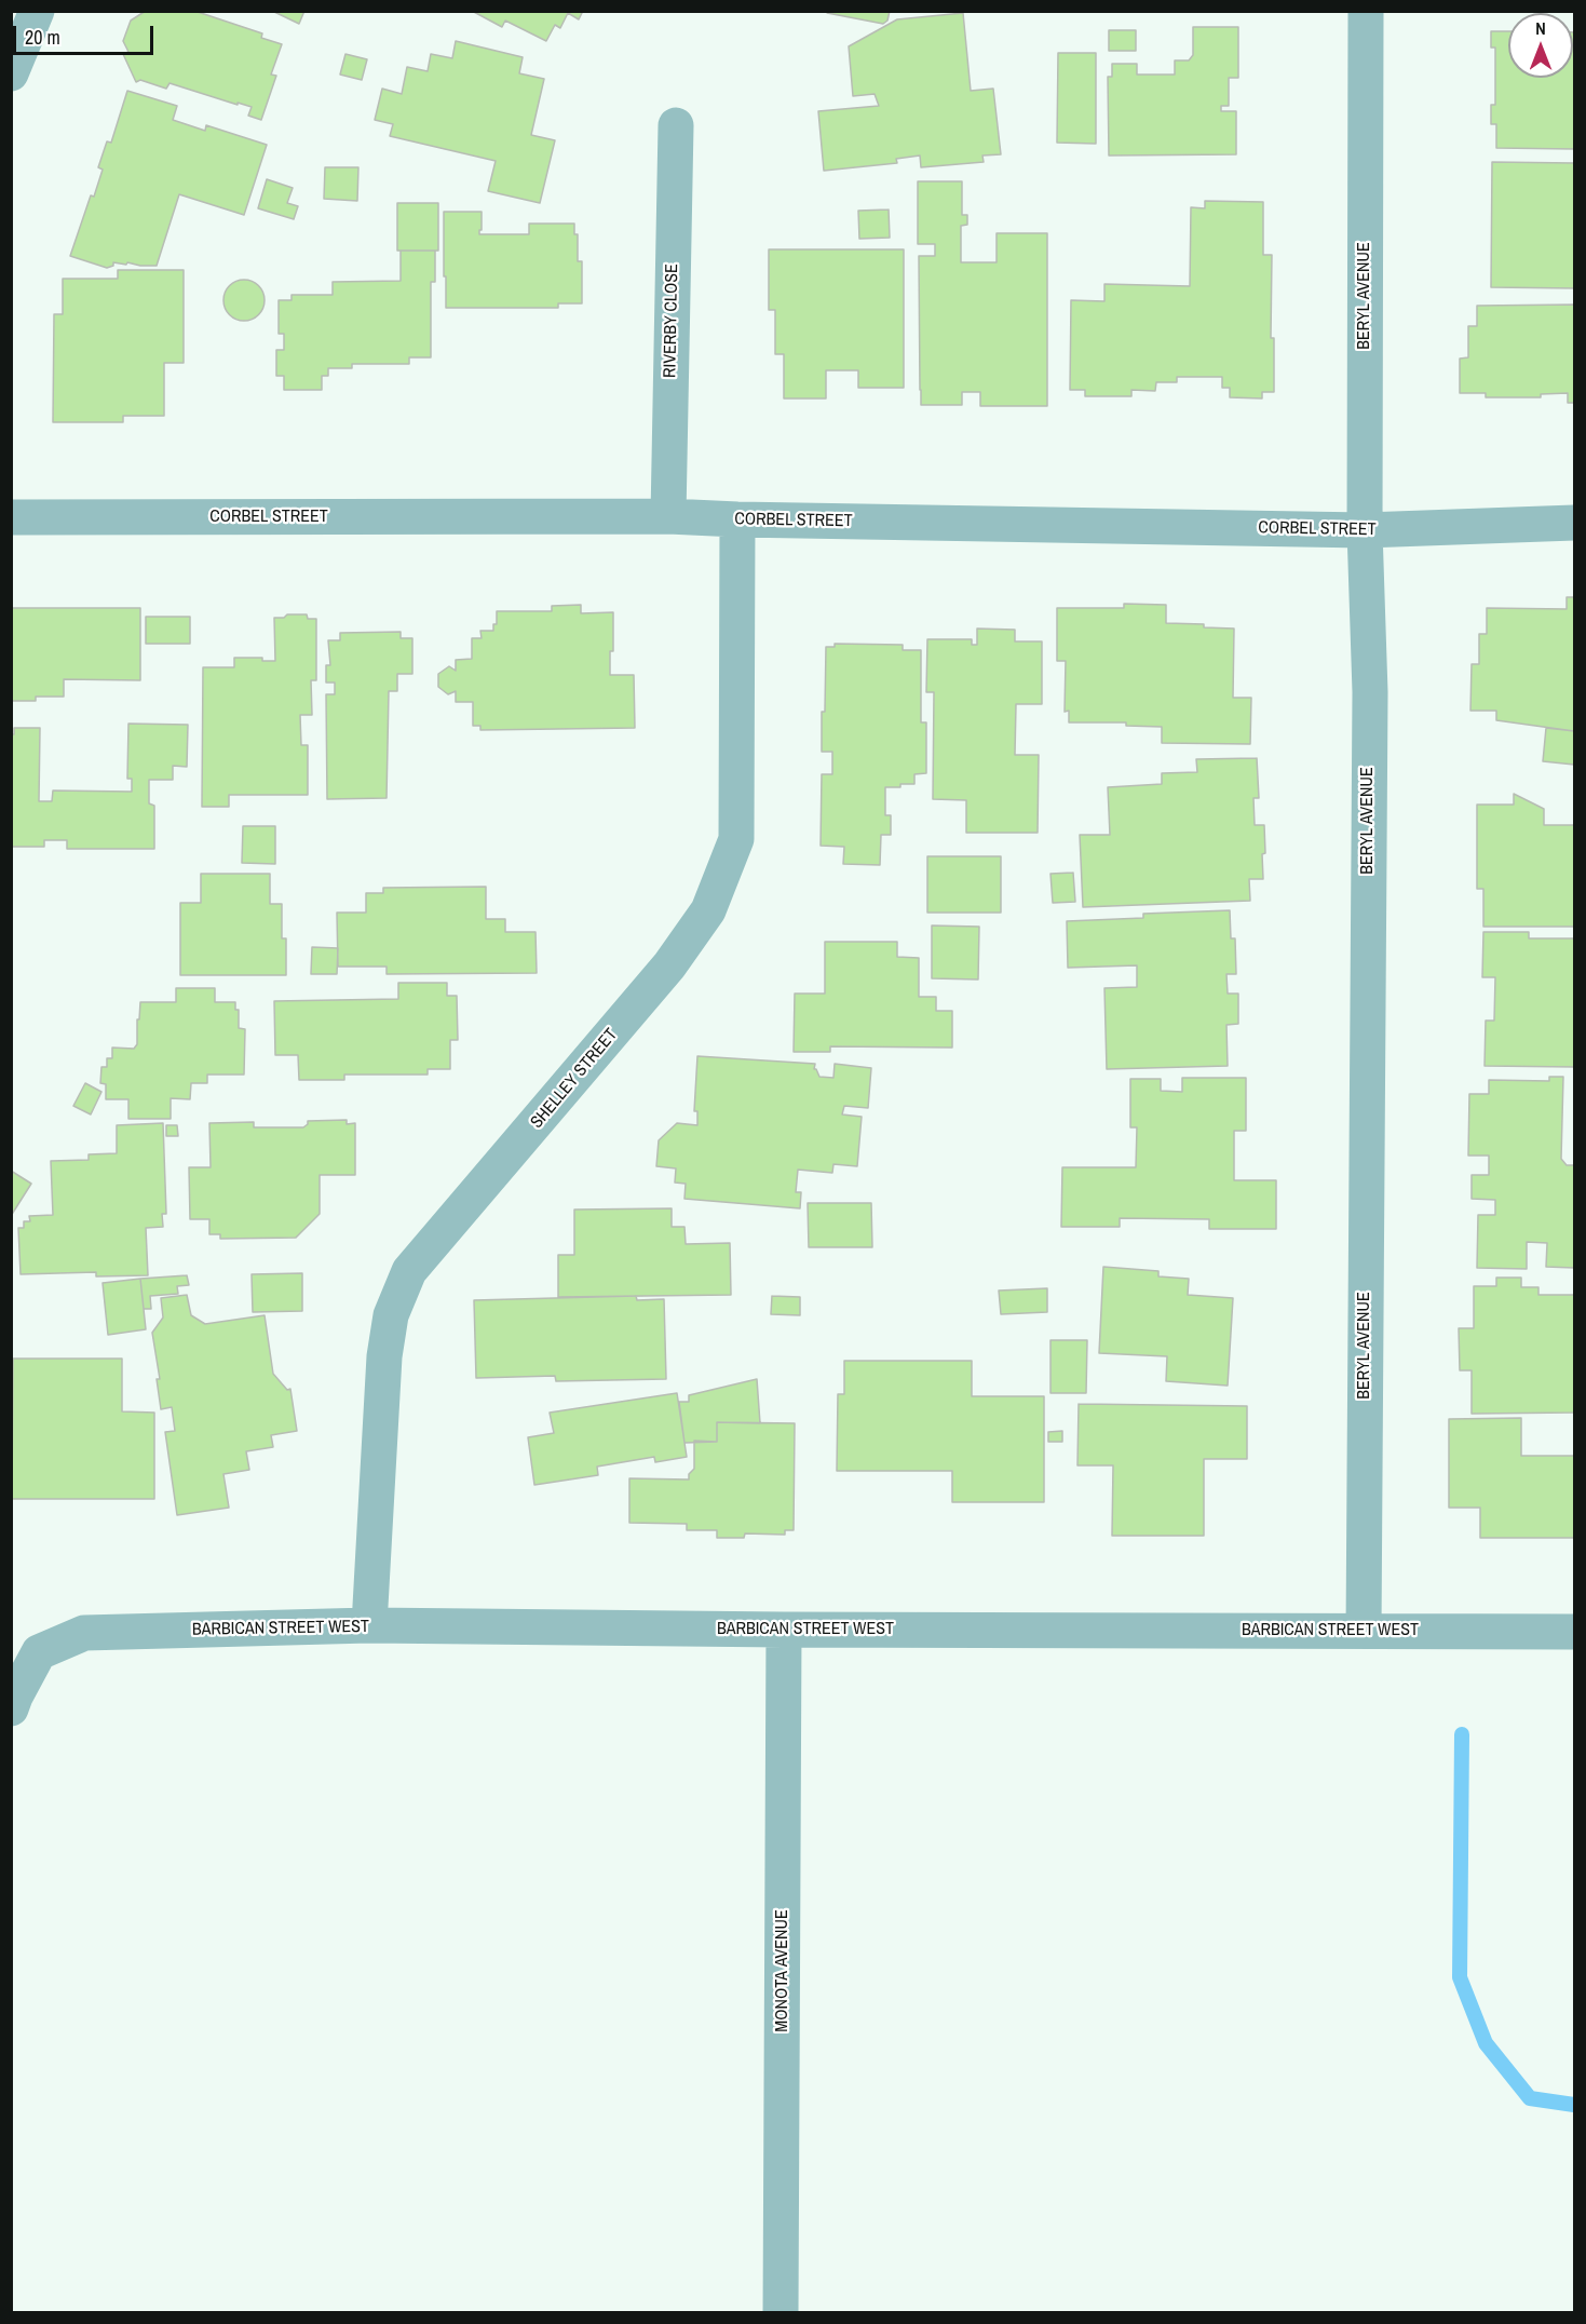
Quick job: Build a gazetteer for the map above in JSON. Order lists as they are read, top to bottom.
{
  "streets": {
    "street": [
      "BERYL AVENUE",
      "RIVERBY CLOSE",
      "CORBEL STREET",
      "SHELLEY STREET",
      "BARBICAN STREET WEST",
      "MONOTA AVENUE"
    ]
  },
  "crossings": [
    ["BERYL AVENUE", "CORBEL STREET"],
    ["BERYL AVENUE", "BARBICAN STREET WEST"],
    ["RIVERBY CLOSE", "CORBEL STREET"],
    ["CORBEL STREET", "SHELLEY STREET"],
    ["SHELLEY STREET", "BARBICAN STREET WEST"],
    ["BARBICAN STREET WEST", "MONOTA AVENUE"]
  ],
  "scale_bar": "20 m",
  "north": "top"
}
